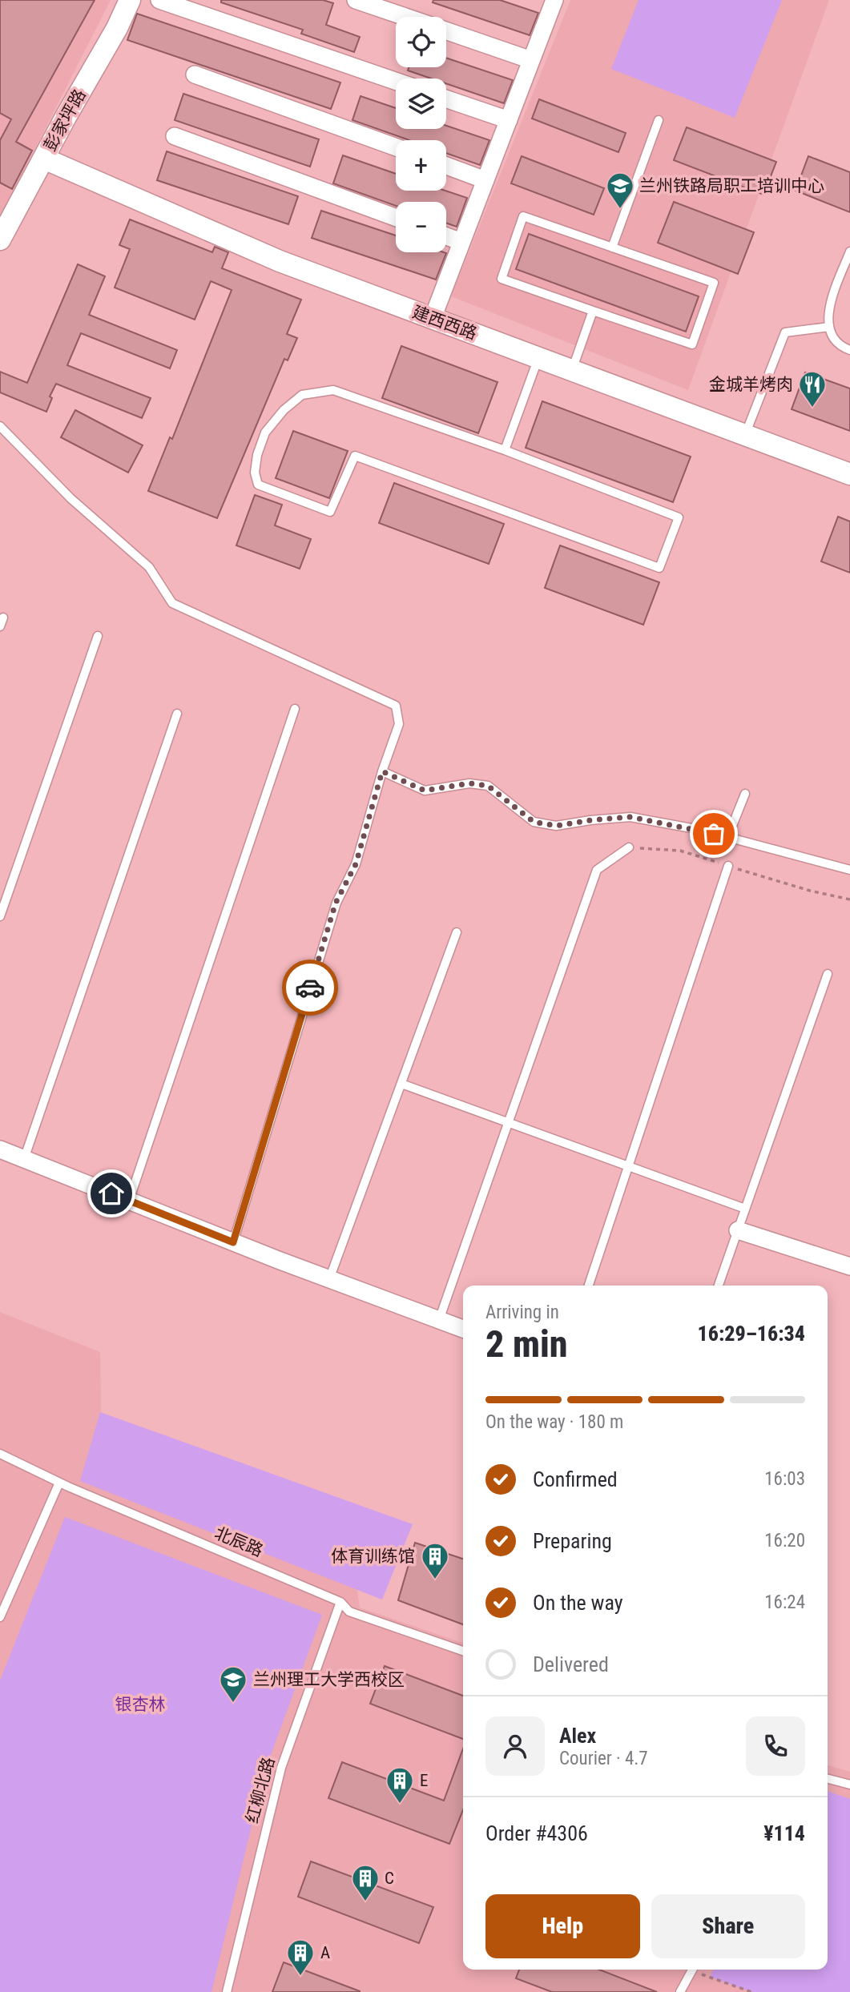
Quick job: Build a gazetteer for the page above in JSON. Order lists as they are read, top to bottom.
{
  "streets": {
    "street": ["彭家坪路", "建西西路"],
    "lane": ["北辰路", "红柳北路"]
  },
  "crossings": [
    ["彭家坪路", "建西西路"],
    ["北辰路", "红柳北路"]
  ],
  "parks": ["银杏林"],
  "places": {
    "school or university": ["兰州铁路局职工培训中心", "兰州理工大学西校区"],
    "restaurant": ["金城羊烤肉"],
    "building": [
      "体育训练馆",
      "E",
      "C",
      "A"
    ]
  },
  "page": {
    "map_buttons": ["+", "−"],
    "heading": ["2 min", "Arriving in", "16:29–16:34"],
    "panel": [
      "Alex",
      "Courier · 4.7",
      "Order #4306",
      "¥114"
    ],
    "bar": "On the way · 180 m",
    "list": [
      ["Confirmed", "16:03"],
      ["Preparing", "16:20"],
      ["On the way", "16:24"],
      "Delivered"
    ],
    "buttons": ["Help", "Share"]
  }
}
